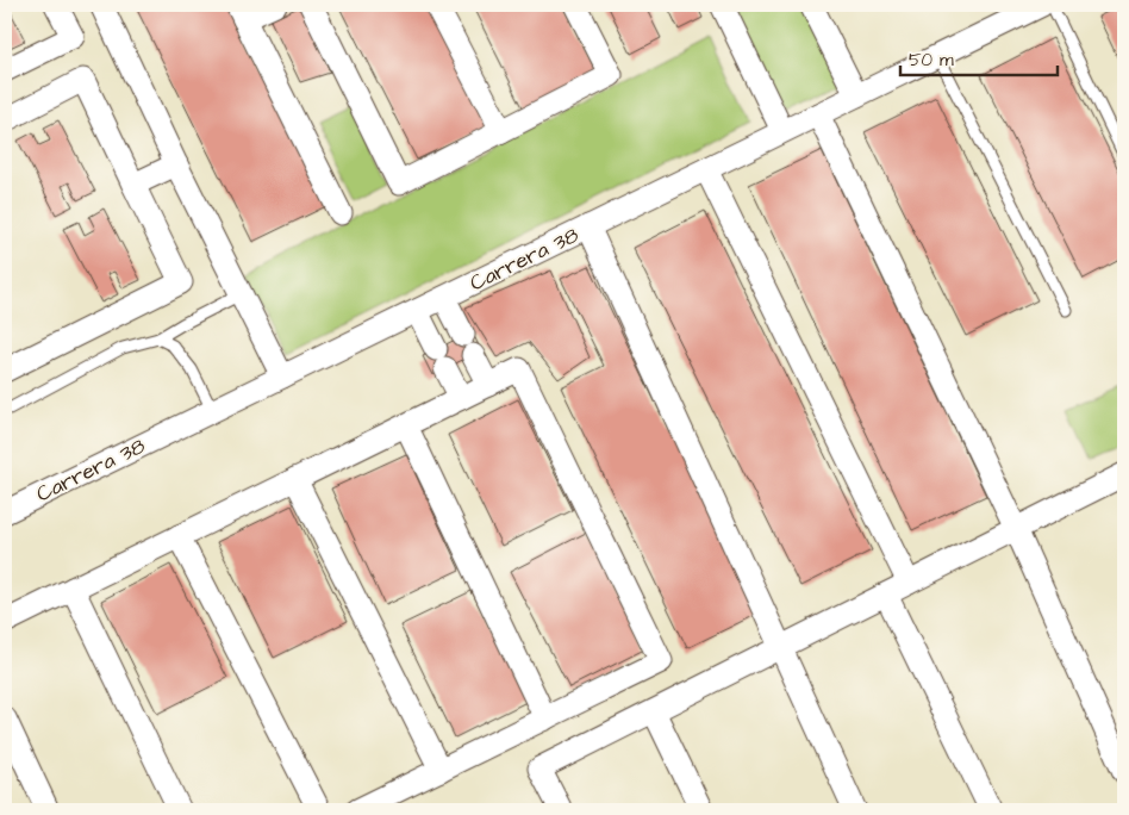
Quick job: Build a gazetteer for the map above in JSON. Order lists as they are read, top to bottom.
{
  "streets": {
    "street": ["Carrera 38"]
  },
  "scale_bar": "50 m"
}
